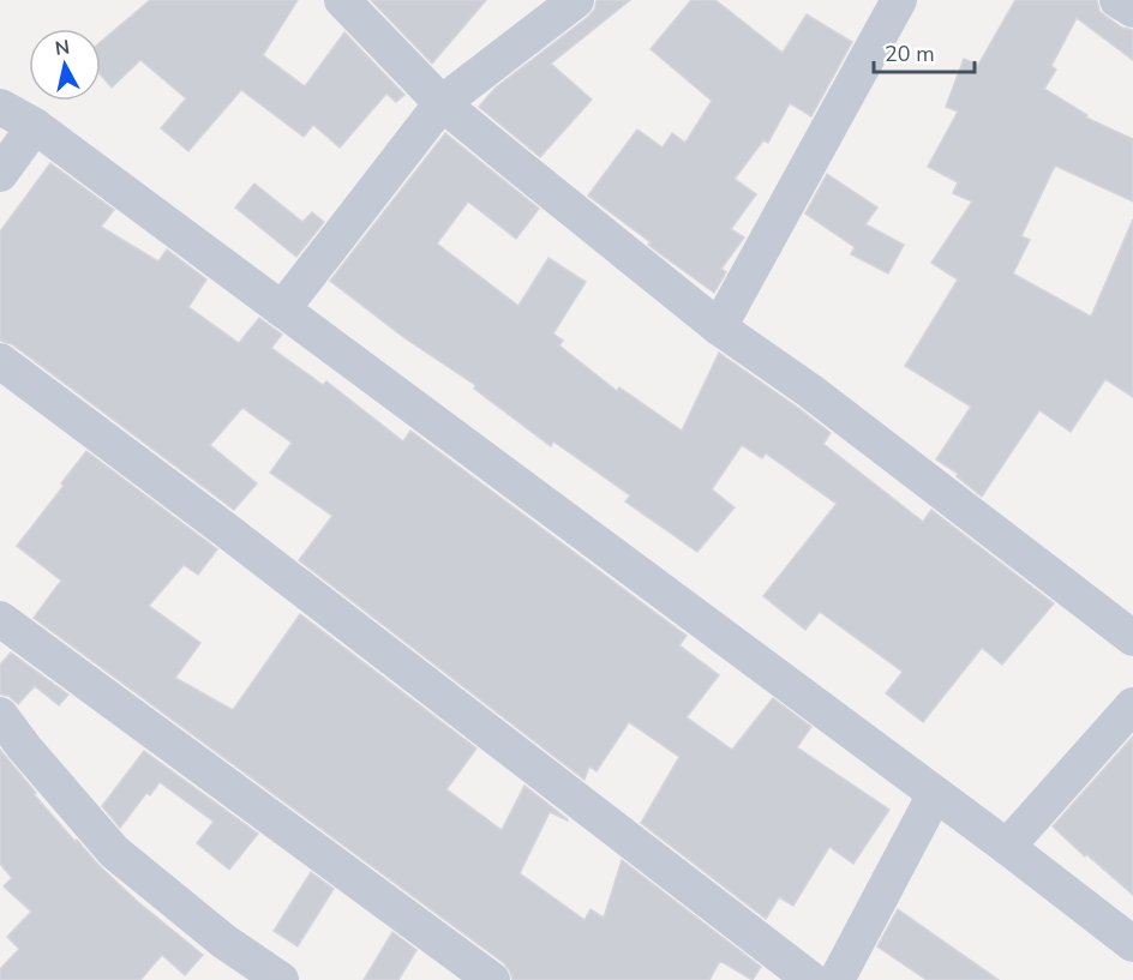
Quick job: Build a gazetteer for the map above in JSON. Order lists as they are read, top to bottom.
{
  "scale_bar": "20 m",
  "north": "top"
}
